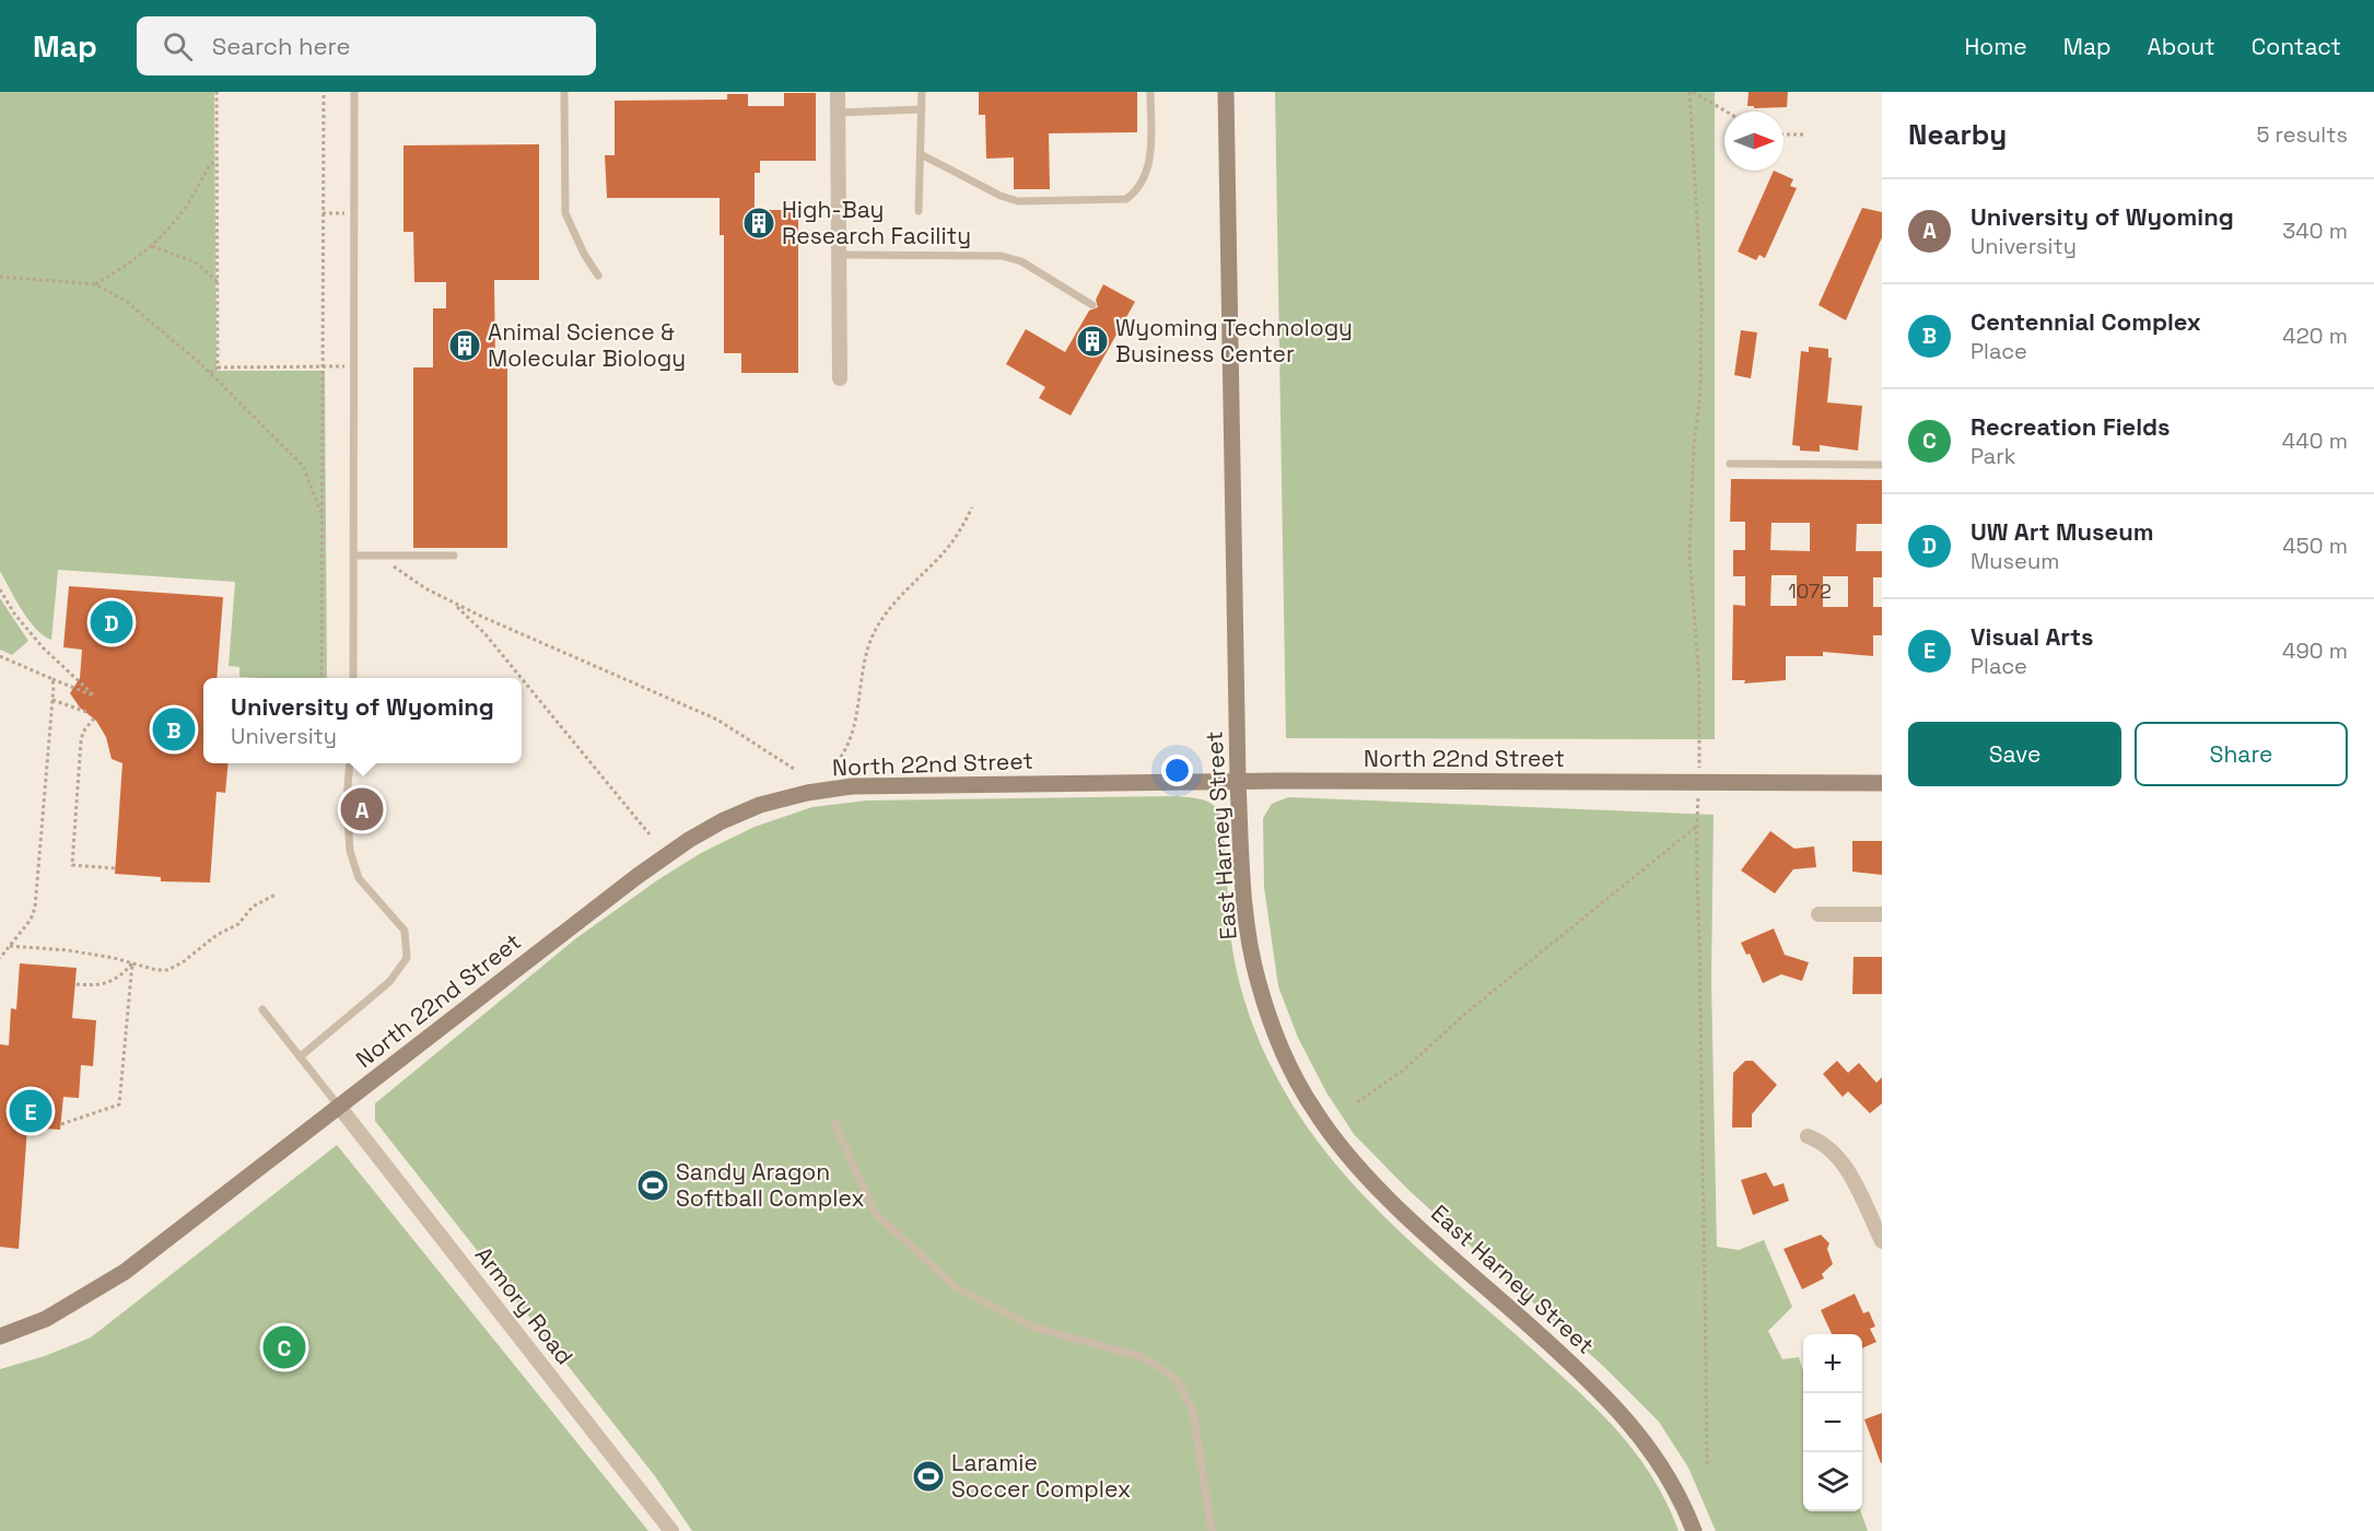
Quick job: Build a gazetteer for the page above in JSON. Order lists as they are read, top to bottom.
{
  "streets": {
    "street": ["North 22nd Street", "East Harney Street", "Armory Road"]
  },
  "crossings": [
    ["North 22nd Street", "East Harney Street"],
    ["North 22nd Street", "Armory Road"]
  ],
  "places": {
    "building": ["High-Bay Research Facility", "Wyoming Technology Business Center", "Animal Science & Molecular Biology"],
    "sports": ["Sandy Aragon Softball Complex", "Laramie Soccer Complex"]
  },
  "house_numbers": ["1072"],
  "north": "right",
  "page": {
    "header": "Map",
    "search": "Search here",
    "nav": [
      "Home",
      "Map",
      "About",
      "Contact"
    ],
    "heading": ["Nearby", "5 results"],
    "list": [
      {
        "mark": "A",
        "name": "University of Wyoming",
        "note": "University",
        "value": "340 m"
      },
      {
        "mark": "B",
        "name": "Centennial Complex",
        "note": "Place",
        "value": "420 m"
      },
      {
        "mark": "C",
        "name": "Recreation Fields",
        "note": "Park",
        "value": "440 m"
      },
      {
        "mark": "D",
        "name": "UW Art Museum",
        "note": "Museum",
        "value": "450 m"
      },
      {
        "mark": "E",
        "name": "Visual Arts",
        "note": "Place",
        "value": "490 m"
      }
    ],
    "pins": [
      "D",
      "B",
      "A",
      "E",
      "C"
    ],
    "popup": ["University of Wyoming", "University"],
    "buttons": ["Save", "Share"],
    "map_buttons": ["+", "−"]
  }
}
